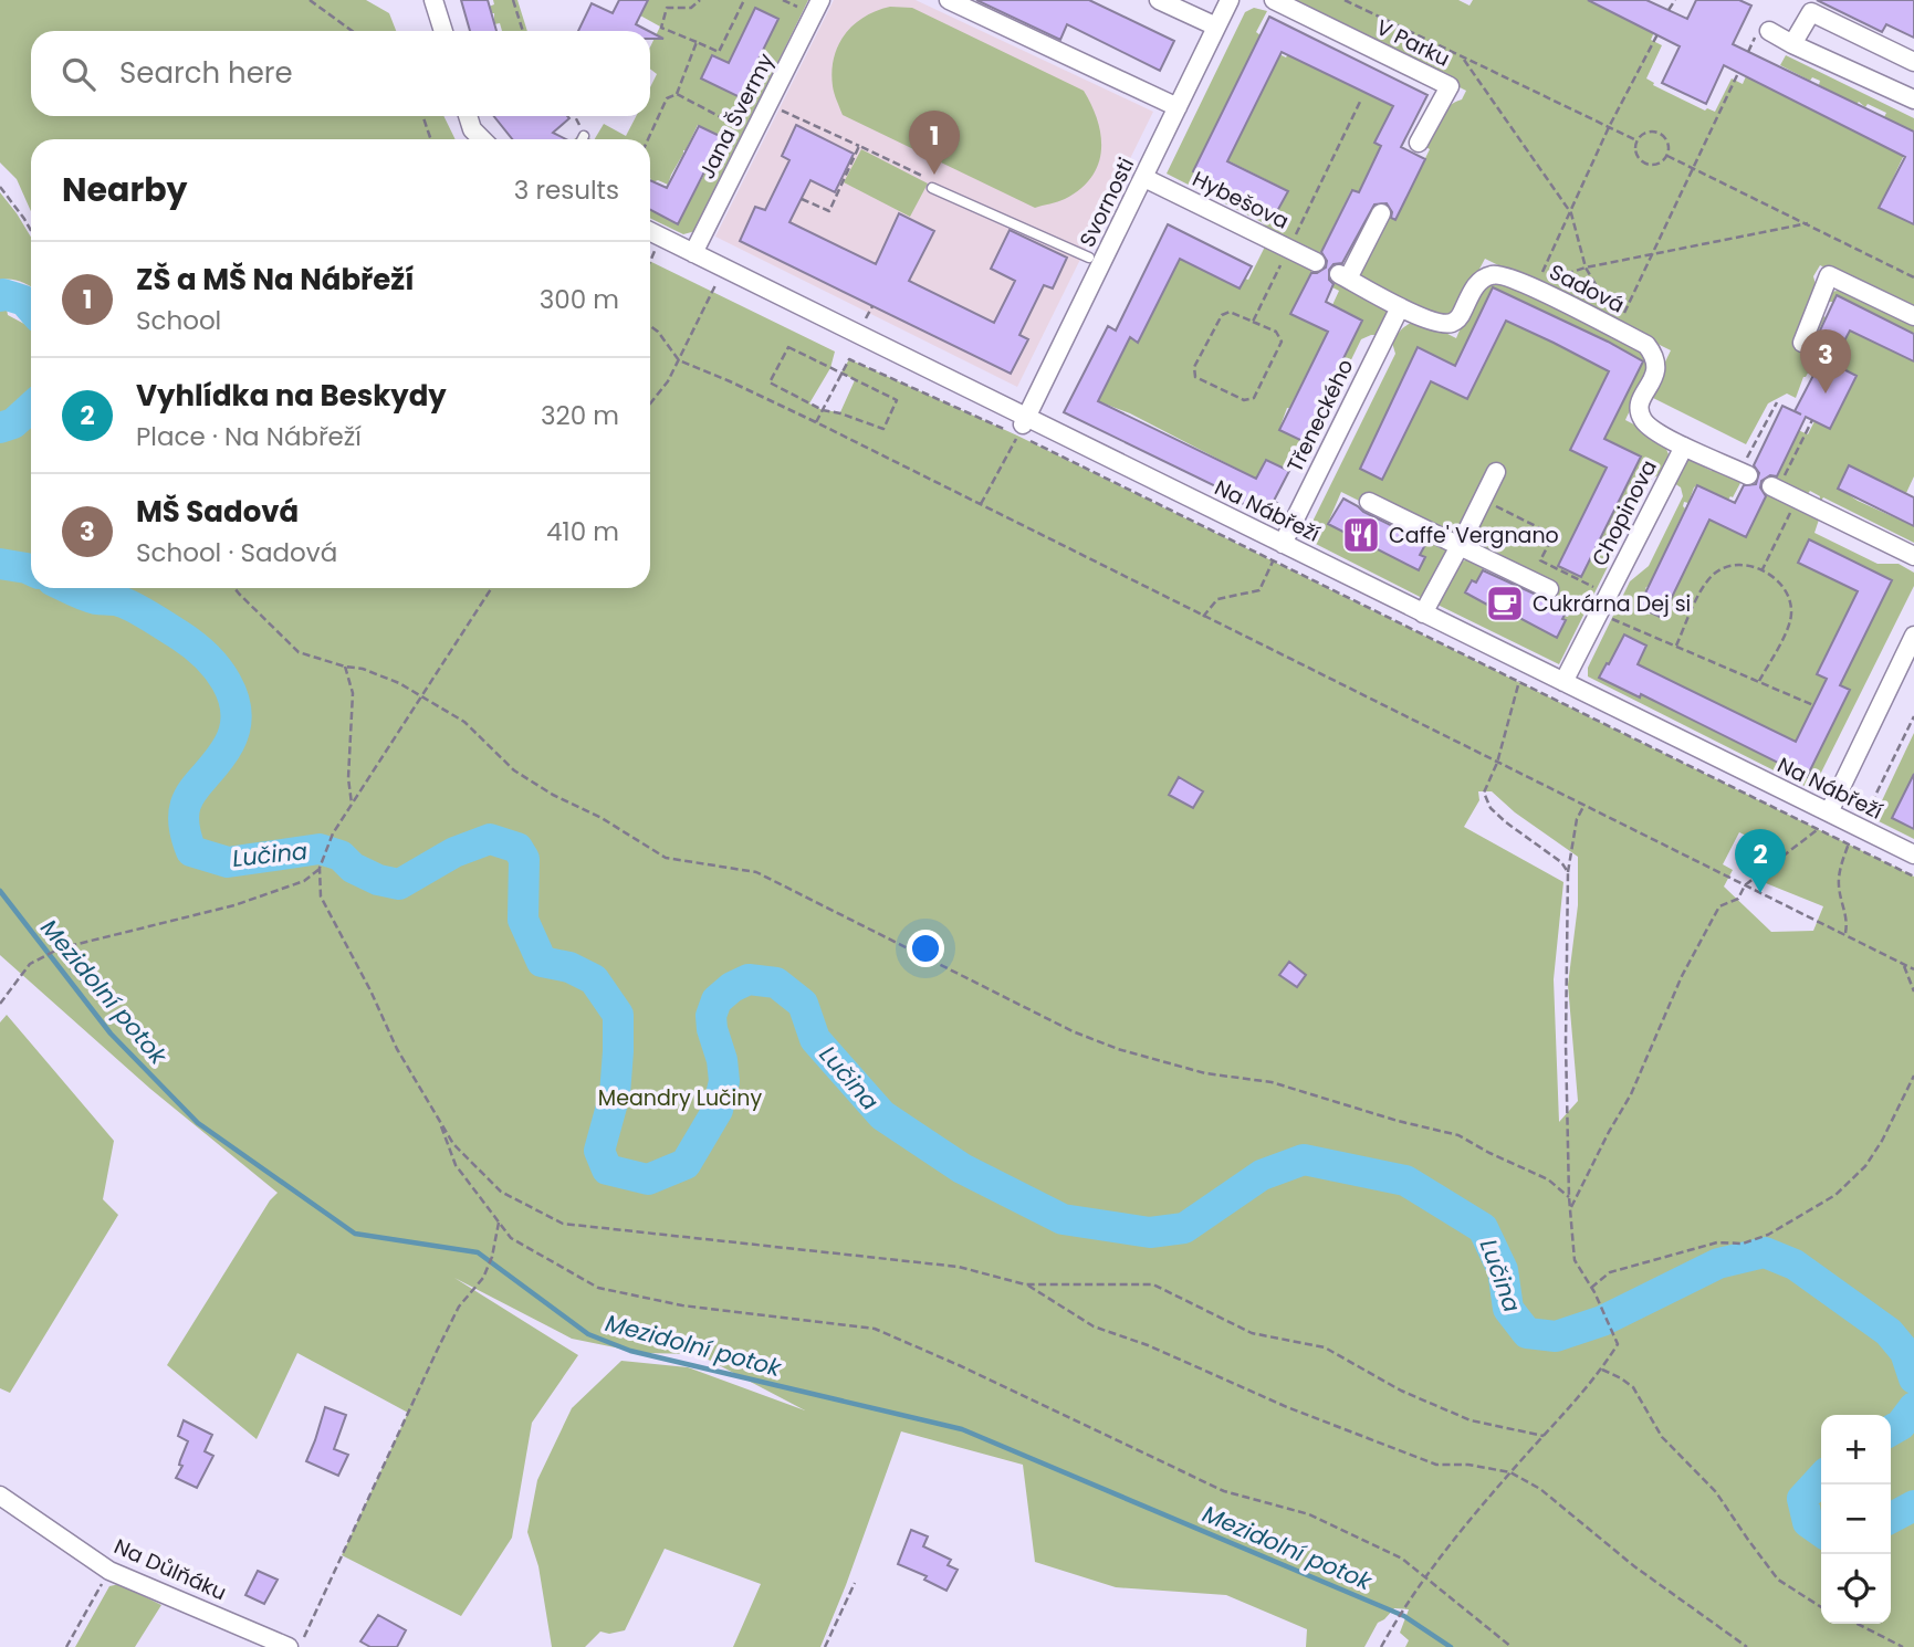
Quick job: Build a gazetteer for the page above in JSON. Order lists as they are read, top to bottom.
{
  "streets": {
    "street": [
      "V Parku",
      "Jana Švermy",
      "Hybešova",
      "Svornosti",
      "Sadová",
      "Třeneckého",
      "Na Nábřeží",
      "Chopinova",
      "Na Důlňáku"
    ]
  },
  "crossings": [
    ["Jana Švermy", "Na Nábřeží"],
    ["Hybešova", "Svornosti"],
    ["Svornosti", "Na Nábřeží"],
    ["Sadová", "Třeneckého"],
    ["Sadová", "Chopinova"],
    ["Třeneckého", "Na Nábřeží"],
    ["Na Nábřeží", "Chopinova"]
  ],
  "water": ["Lučina", "Mezidolní potok"],
  "parks": ["Meandry Lučiny"],
  "places": {
    "restaurant": ["Caffe' Vergnano"],
    "cafe": ["Cukrárna Dej si"]
  },
  "page": {
    "search": "Search here",
    "pins": ["1", "3", "2"],
    "heading": ["Nearby", "3 results"],
    "list": [
      {
        "mark": "1",
        "name": "ZŠ a MŠ Na Nábřeží",
        "note": "School",
        "value": "300 m"
      },
      {
        "mark": "2",
        "name": "Vyhlídka na Beskydy",
        "note": "Place · Na Nábřeží",
        "value": "320 m"
      },
      {
        "mark": "3",
        "name": "MŠ Sadová",
        "note": "School · Sadová",
        "value": "410 m"
      }
    ],
    "map_buttons": ["+", "−"]
  }
}
